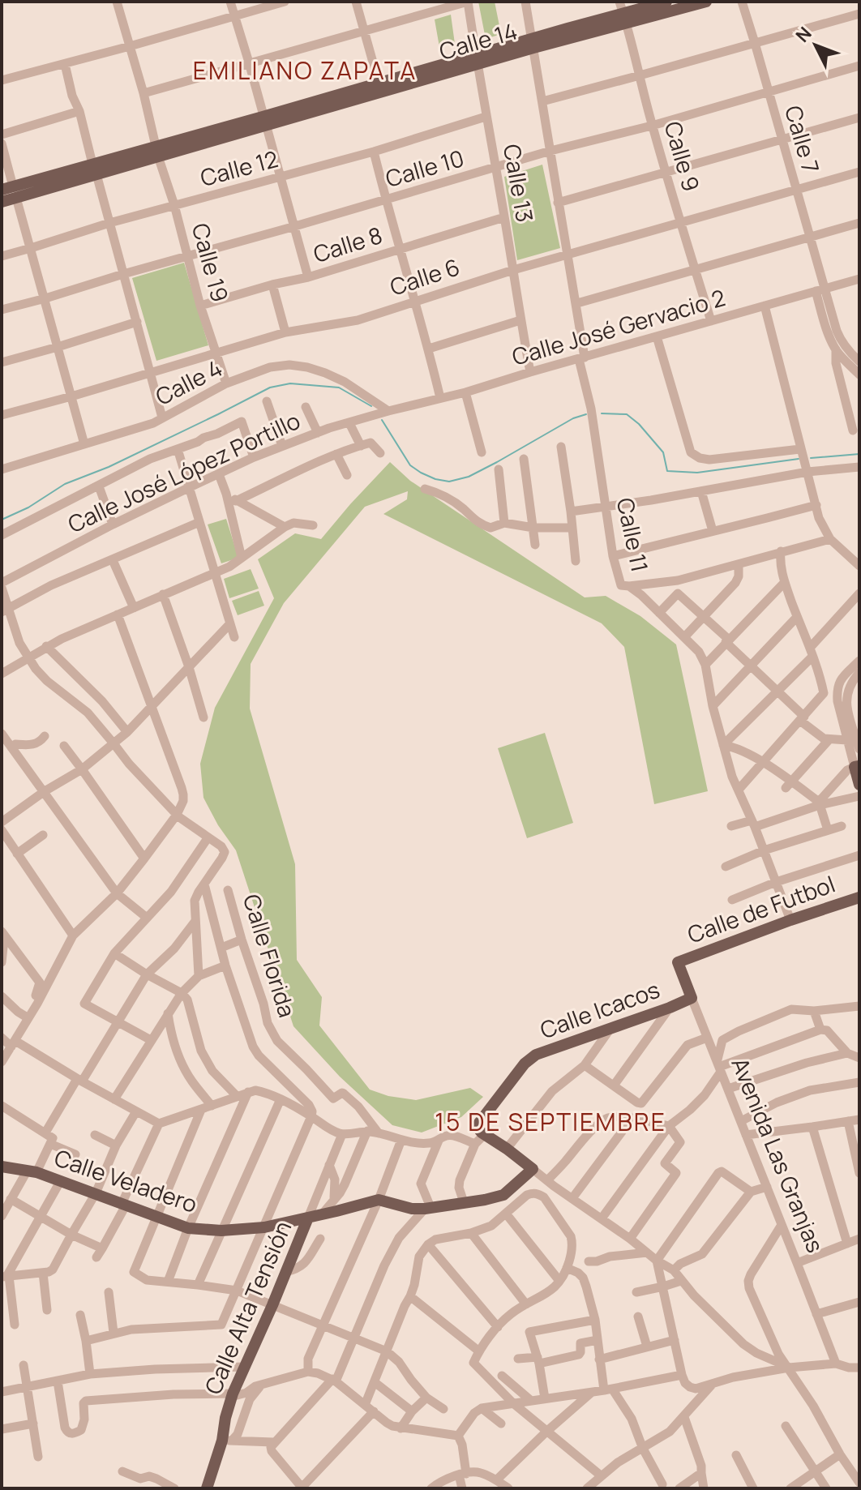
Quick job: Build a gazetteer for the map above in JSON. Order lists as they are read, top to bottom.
{
  "streets": {
    "main road": [
      "Calle 14",
      "Calle de Futbol",
      "Calle Icacos",
      "Avenida Las Granjas",
      "Calle Veladero",
      "Calle Alta Tensión"
    ],
    "street": [
      "Calle 7",
      "Calle 9",
      "Calle 12",
      "Calle 10",
      "Calle 13",
      "Calle 8",
      "Calle 19",
      "Calle 6",
      "Calle José Gervacio 2",
      "Calle 4",
      "Calle José López Portillo",
      "Calle 11",
      "Calle Florida"
    ]
  },
  "crossings": [
    ["Calle 14", "Calle 9"],
    ["Calle 14", "Calle 13"],
    ["Calle 14", "Calle 19"],
    ["Calle 14", "Calle 11"],
    ["Calle 7", "Calle 10"],
    ["Calle 7", "Calle 6"],
    ["Calle 7", "Calle José Gervacio 2"],
    ["Calle 9", "Calle 10"],
    ["Calle 9", "Calle 6"],
    ["Calle 9", "Calle José Gervacio 2"],
    ["Calle 12", "Calle 13"],
    ["Calle 12", "Calle 19"],
    ["Calle 10", "Calle 13"],
    ["Calle 10", "Calle 19"],
    ["Calle 10", "Calle 11"],
    ["Calle 13", "Calle 8"],
    ["Calle 13", "Calle 6"],
    ["Calle 13", "Calle José Gervacio 2"],
    ["Calle 8", "Calle 19"],
    ["Calle 19", "Calle 6"],
    ["Calle 19", "Calle 4"],
    ["Calle 6", "Calle 11"],
    ["Calle José Gervacio 2", "Calle 4"],
    ["Calle José Gervacio 2", "Calle José López Portillo"],
    ["Calle José Gervacio 2", "Calle 11"],
    ["Calle 4", "Calle José López Portillo"],
    ["Calle de Futbol", "Avenida Las Granjas"],
    ["Calle Icacos", "Avenida Las Granjas"],
    ["Calle Veladero", "Calle Alta Tensión"]
  ],
  "districts": ["EMILIANO ZAPATA", "15 DE SEPTIEMBRE"],
  "north": "top left"
}
